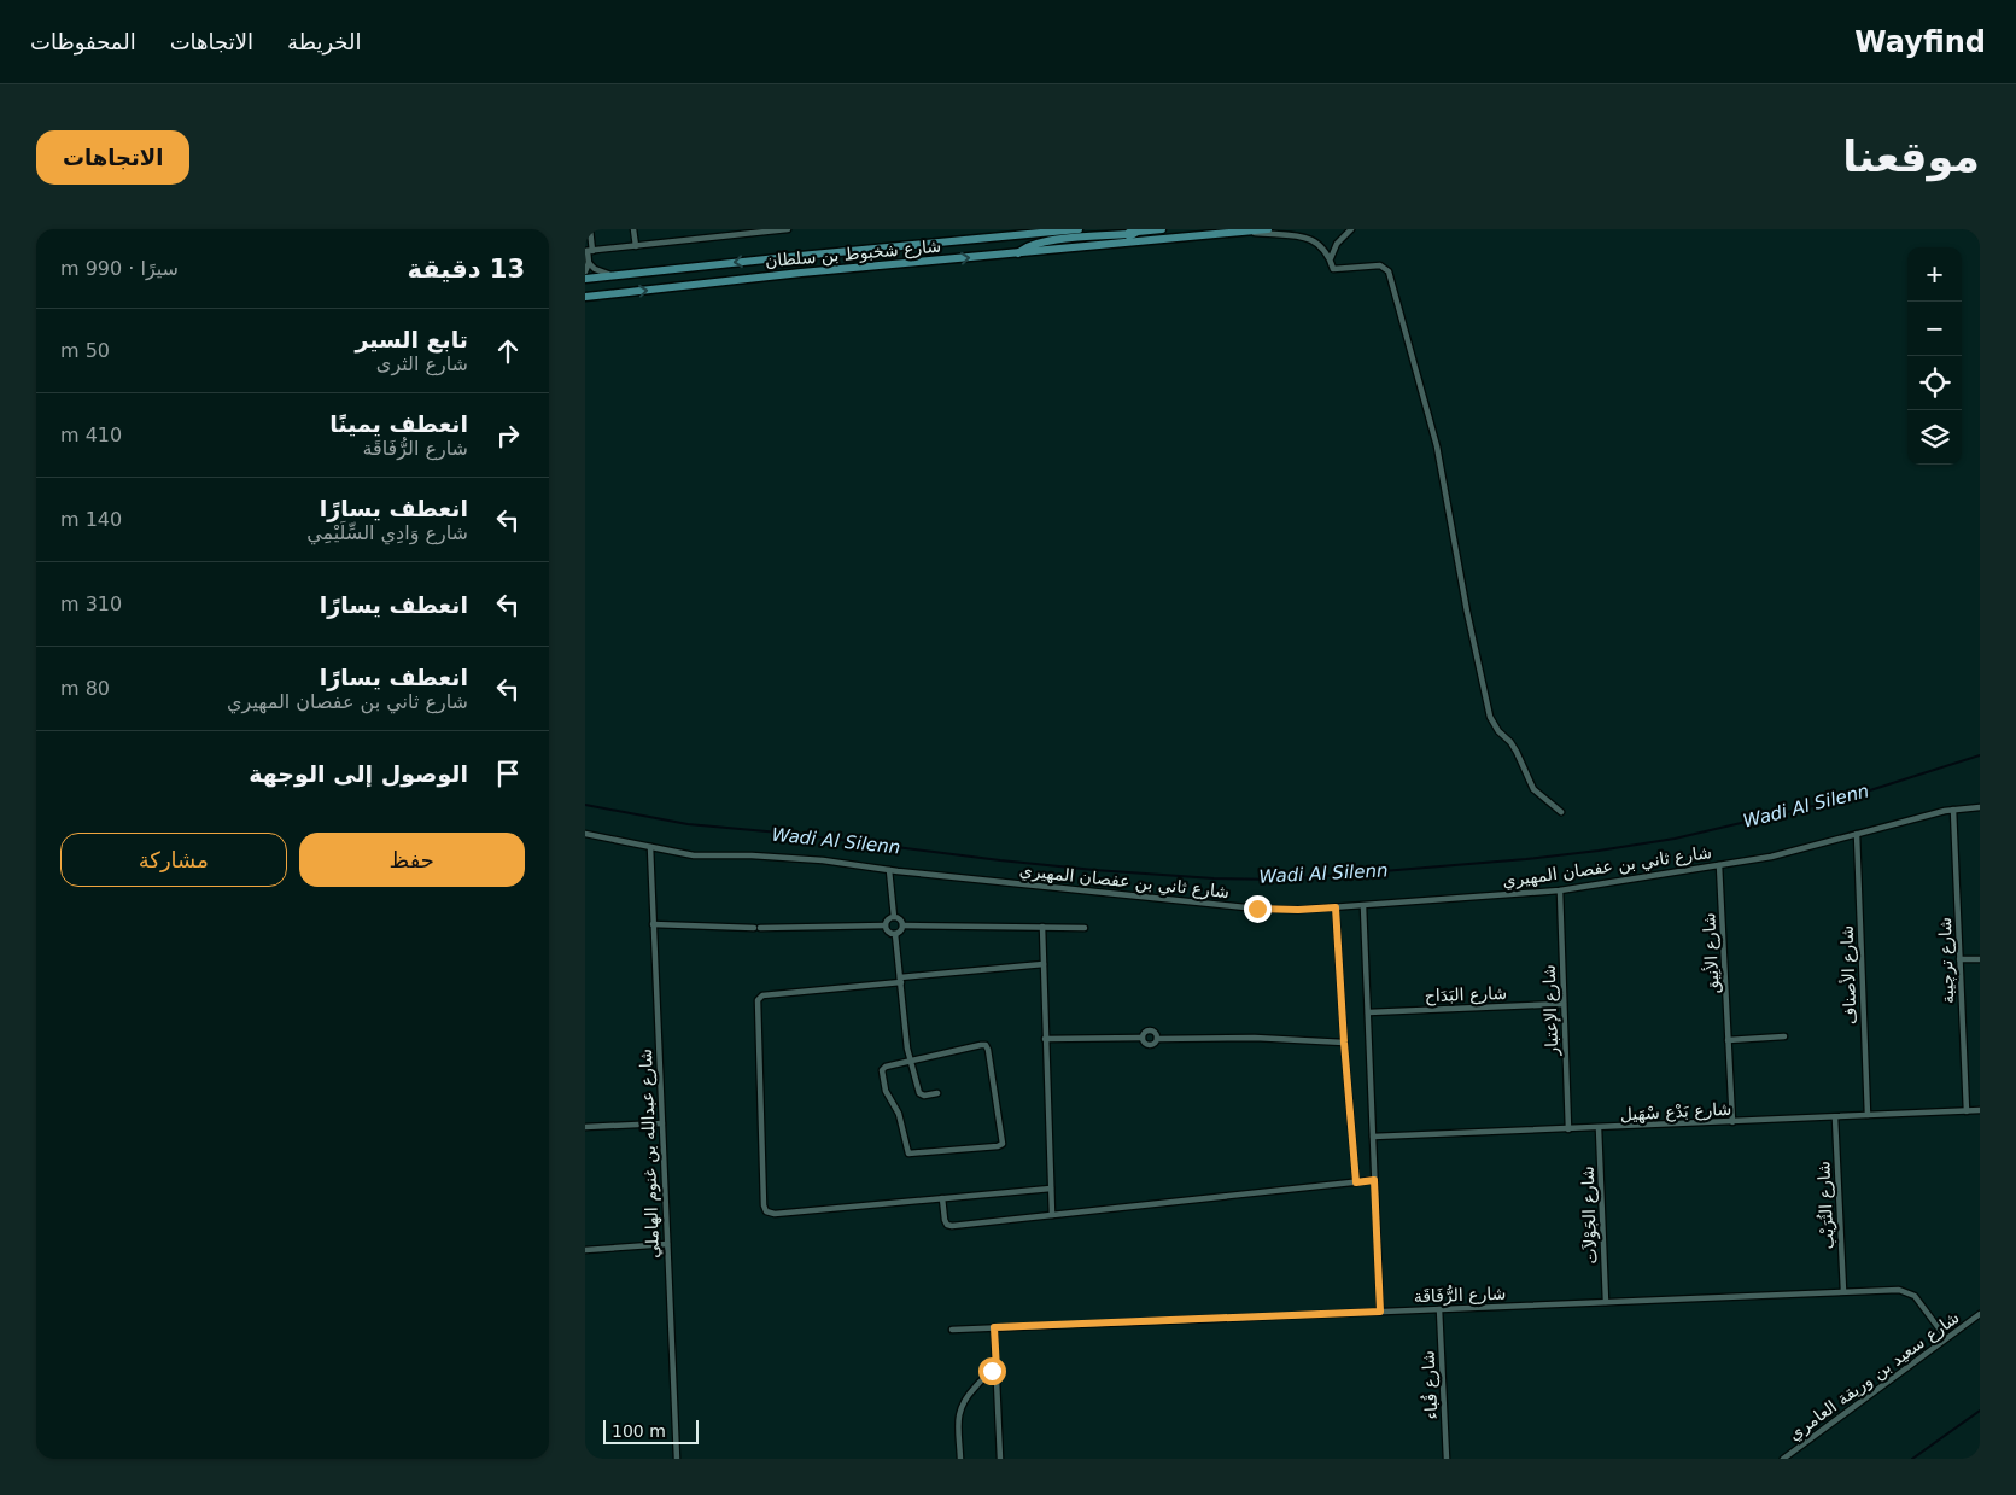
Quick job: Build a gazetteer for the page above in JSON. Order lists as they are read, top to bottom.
{
  "streets": {
    "main road": ["شارع شخبوط بن سلطان"],
    "street": [
      "شارع ثاني بن عفصان المهيري",
      "شارع الأنِيق",
      "شارع ترچيبة",
      "شارع الأصناف",
      "شارع البَدَاح",
      "شارع الإعتبار",
      "شارع بَدْع سْهَيل",
      "شارع عبدالله بن غنوم الهاملي",
      "شارع الثُرَيْب",
      "شارع الجَوْلاَت",
      "شارع الرُّفَاقَة",
      "شارع سعيد بن وريقة العامري",
      "شارع قُباء"
    ]
  },
  "crossings": [
    ["شارع ثاني بن عفصان المهيري", "شارع الأنِيق"],
    ["شارع ثاني بن عفصان المهيري", "شارع ترچيبة"],
    ["شارع ثاني بن عفصان المهيري", "شارع الأصناف"],
    ["شارع ثاني بن عفصان المهيري", "شارع الإعتبار"],
    ["شارع ثاني بن عفصان المهيري", "شارع عبدالله بن غنوم الهاملي"],
    ["شارع الأنِيق", "شارع بَدْع سْهَيل"],
    ["شارع ترچيبة", "شارع بَدْع سْهَيل"],
    ["شارع الأصناف", "شارع بَدْع سْهَيل"],
    ["شارع البَدَاح", "شارع الإعتبار"],
    ["شارع الإعتبار", "شارع بَدْع سْهَيل"],
    ["شارع بَدْع سْهَيل", "شارع الثُرَيْب"],
    ["شارع بَدْع سْهَيل", "شارع الجَوْلاَت"],
    ["شارع الثُرَيْب", "شارع الرُّفَاقَة"],
    ["شارع الجَوْلاَت", "شارع الرُّفَاقَة"],
    ["شارع الرُّفَاقَة", "شارع سعيد بن وريقة العامري"],
    ["شارع الرُّفَاقَة", "شارع قُباء"]
  ],
  "water": ["Wadi Al Silenn"],
  "scale_bar": "100 m",
  "page": {
    "header": "Wayfind",
    "nav": ["الخريطة", "الاتجاهات", "المحفوظات"],
    "buttons": [
      "الاتجاهات",
      ["حفظ", "مشاركة"]
    ],
    "title": "موقعنا",
    "heading": ["13 دقيقة", "سيرًا · 990 m"],
    "map_buttons": ["+", "−"],
    "list": [
      ["تابع السير", "شارع الثرى", "50 m"],
      ["انعطف يمينًا", "شارع الرُّفَاقَة", "410 m"],
      ["انعطف يسارًا", "شارع وَادِي السِّلَيْمِي", "140 m"],
      ["انعطف يسارًا", "310 m"],
      ["انعطف يسارًا", "شارع ثاني بن عفصان المهيري", "80 m"],
      "الوصول إلى الوجهة"
    ],
    "scale": "100 m"
  }
}
